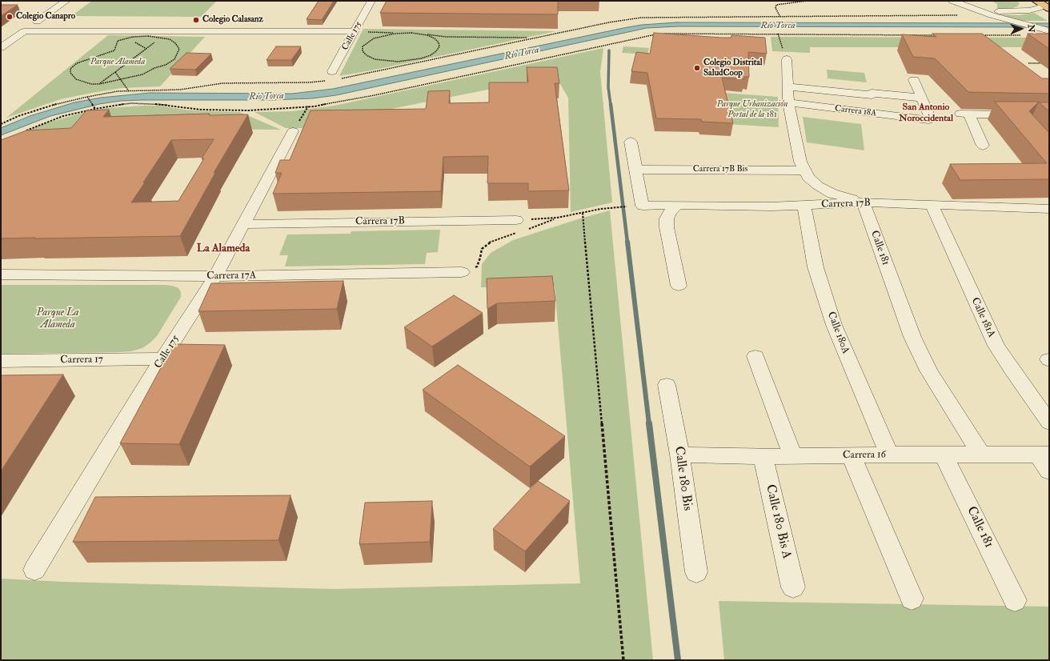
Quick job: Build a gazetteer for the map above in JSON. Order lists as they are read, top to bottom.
{
  "streets": {
    "street": [
      "Calle 175",
      "Carrera 18A",
      "Carrera 17B Bis",
      "Carrera 17B",
      "Calle 181",
      "Carrera 17A",
      "Calle 181A",
      "Calle 180A",
      "Carrera 17",
      "Carrera 16",
      "Calle 180 Bis",
      "Calle 180 Bis A"
    ]
  },
  "crossings": [
    ["Calle 175", "Carrera 17B"],
    ["Calle 175", "Carrera 17A"],
    ["Calle 175", "Carrera 17"],
    ["Carrera 17B", "Calle 181"],
    ["Carrera 17B", "Calle 181A"],
    ["Carrera 17B", "Calle 180A"],
    ["Calle 181", "Carrera 16"],
    ["Calle 180A", "Carrera 16"],
    ["Carrera 16", "Calle 180 Bis"],
    ["Carrera 16", "Calle 180 Bis A"]
  ],
  "districts": ["San Antonio Noroccidental", "La Alameda"],
  "water": ["Río Torca"],
  "parks": ["Parque Alameda", "Parque Urbanización Portal de la 181", "Parque La Alameda"],
  "places": ["Colegio Canapro", "Colegio Calasanz", "Colegio Distrital SaludCoop"],
  "north": "right"
}
